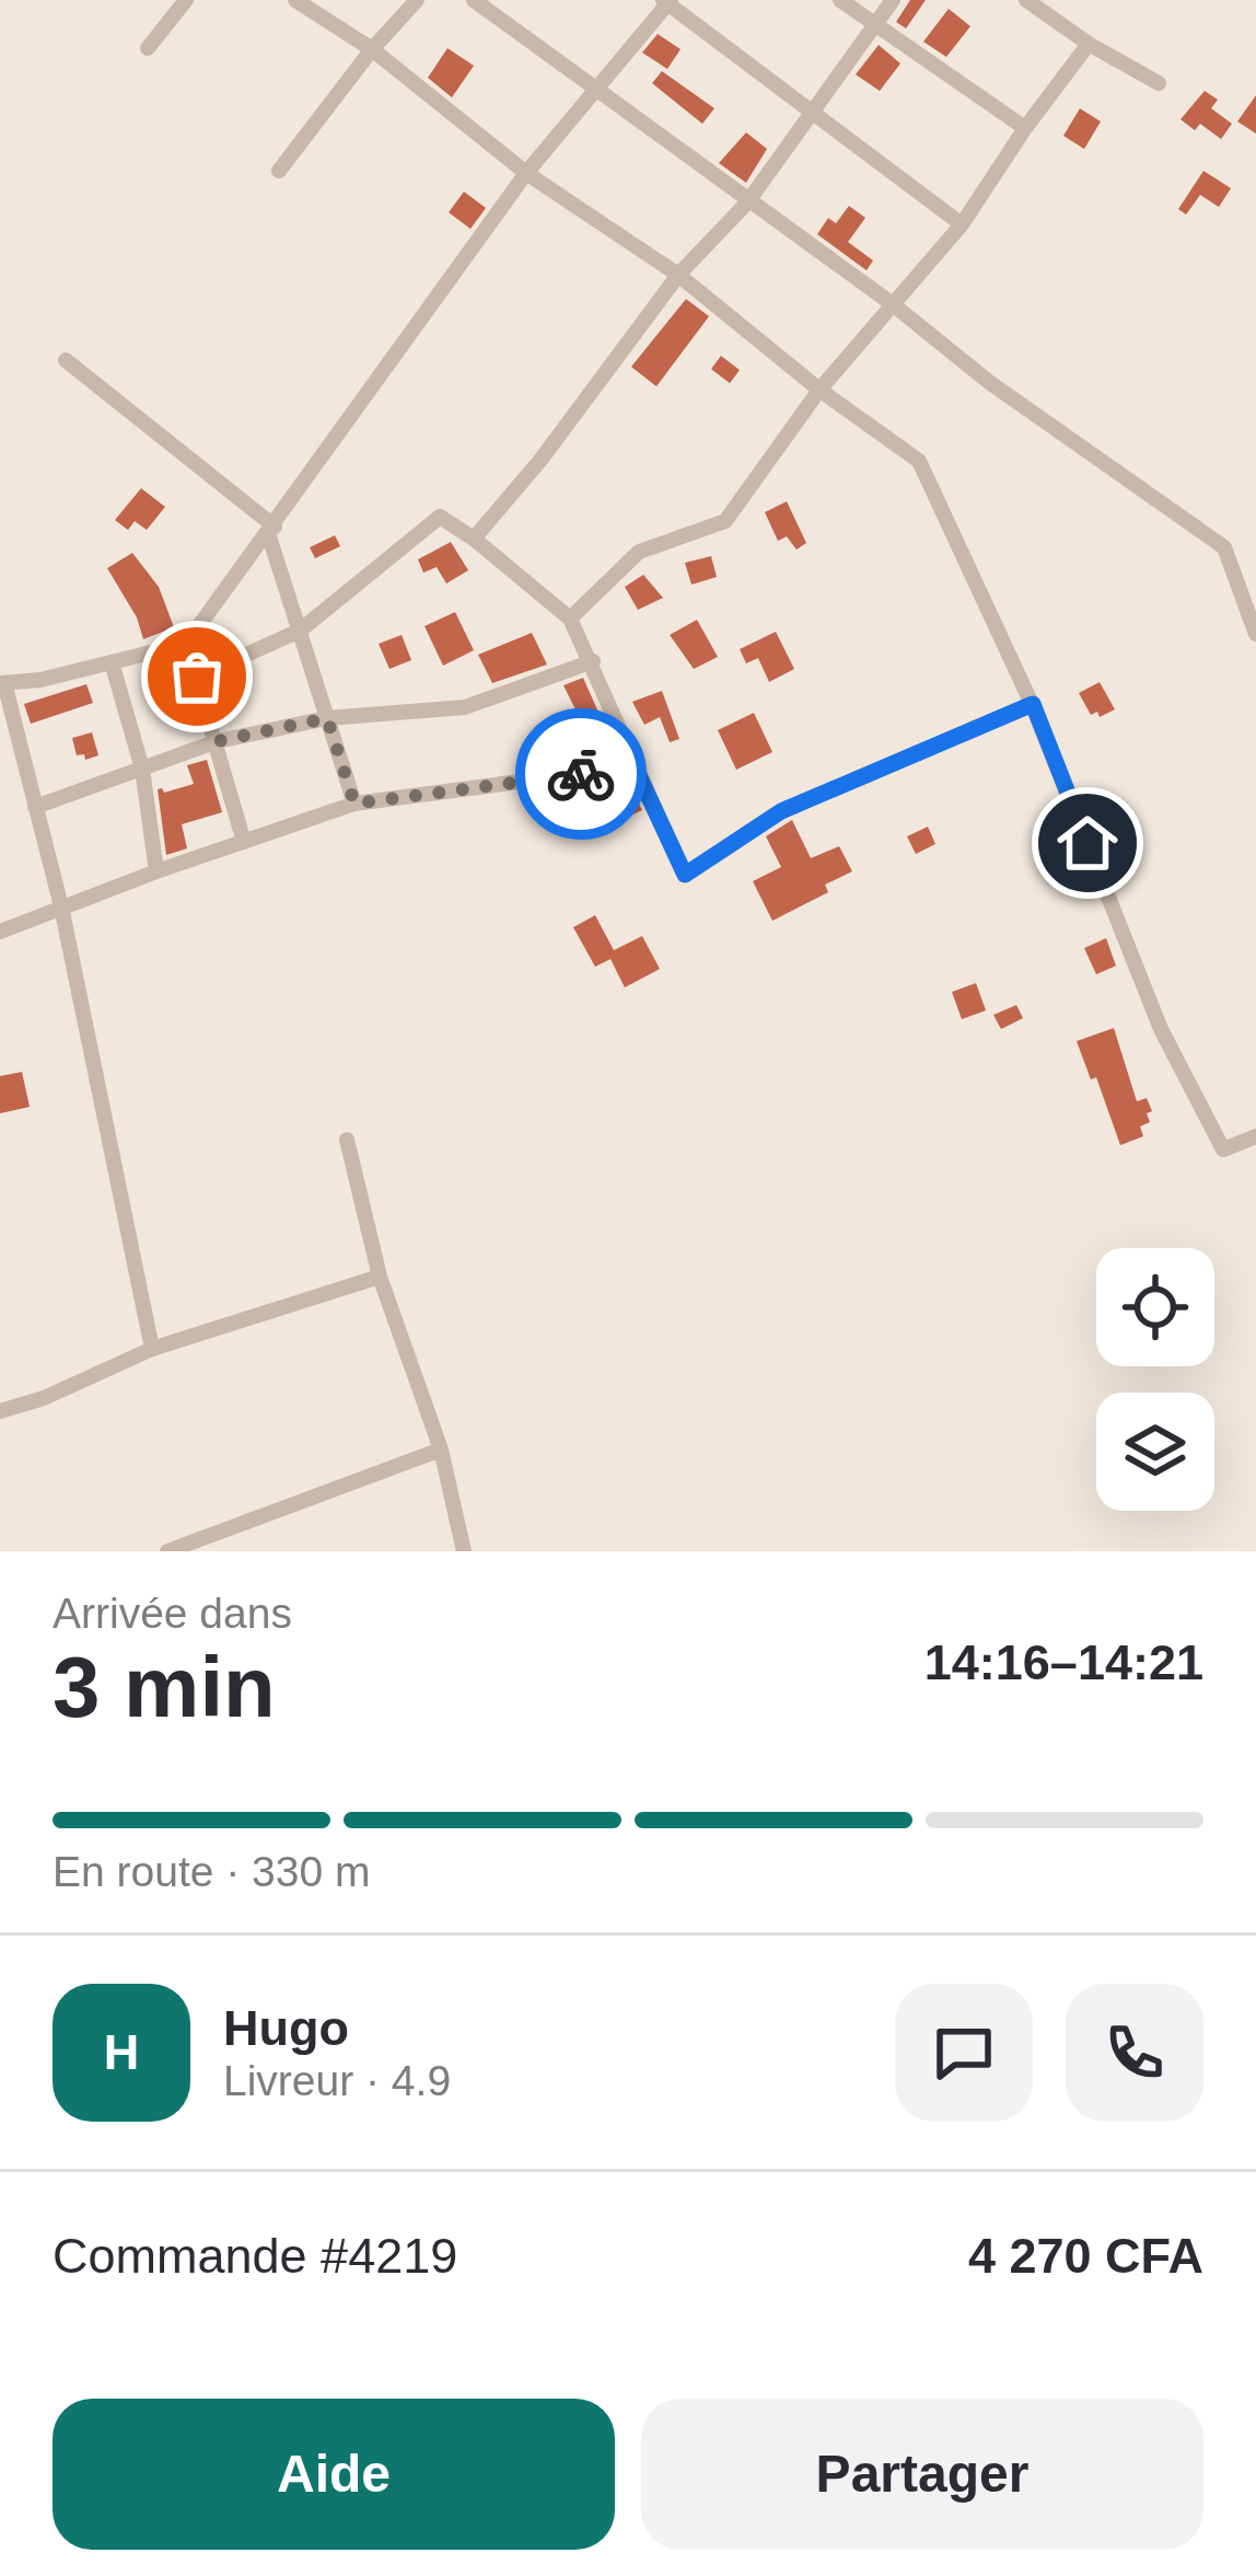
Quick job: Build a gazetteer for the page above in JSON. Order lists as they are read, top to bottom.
{
  "page": {
    "heading": ["3 min", "Arrivée dans", "14:16–14:21"],
    "panel": [
      "Hugo",
      "Livreur · 4.9",
      "Commande #4219",
      "4 270 CFA"
    ],
    "bar": "En route · 330 m",
    "round": "H",
    "buttons": ["Aide", "Partager"]
  }
}
